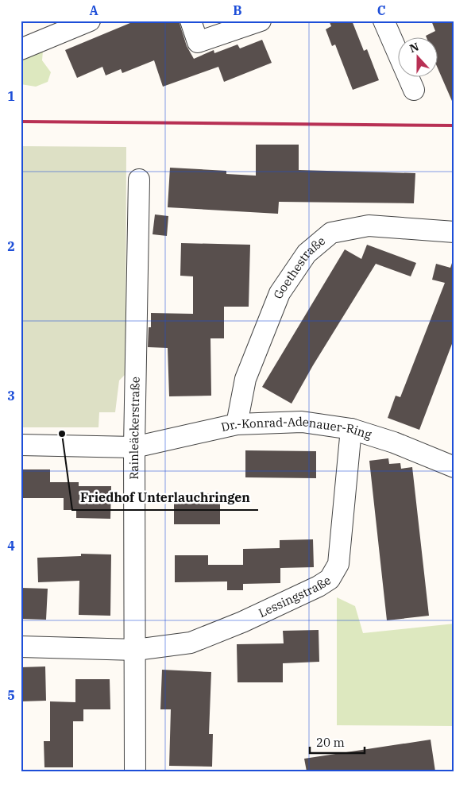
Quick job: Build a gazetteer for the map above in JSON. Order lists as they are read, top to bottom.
{
  "streets": {
    "street": [
      "Goethestraße",
      "Rainleäckerstraße",
      "Dr.-Konrad-Adenauer-Ring",
      "Lessingstraße"
    ]
  },
  "crossings": [
    ["Goethestraße", "Dr.-Konrad-Adenauer-Ring"],
    ["Rainleäckerstraße", "Dr.-Konrad-Adenauer-Ring"],
    ["Rainleäckerstraße", "Lessingstraße"],
    ["Dr.-Konrad-Adenauer-Ring", "Lessingstraße"]
  ],
  "places": ["Friedhof Unterlauchringen"],
  "scale_bar": "20 m",
  "north": "top",
  "grid": {
    "columns": ["A", "B", "C"],
    "rows": [
      "1",
      "2",
      "3",
      "4",
      "5"
    ]
  }
}
